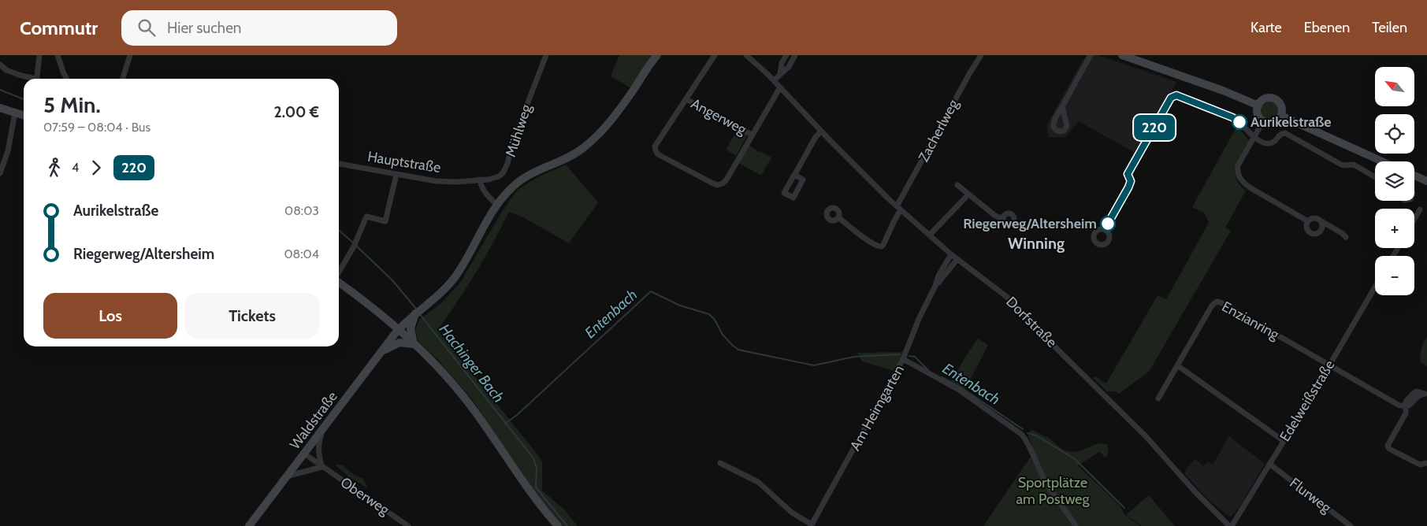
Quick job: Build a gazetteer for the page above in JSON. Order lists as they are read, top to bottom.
{
  "streets": {
    "main road": ["Waldstraße"],
    "street": [
      "Angerweg",
      "Mühlweg",
      "Zacherlweg",
      "Hauptstraße",
      "Enzianring",
      "Dorfstraße",
      "Edelweißstraße",
      "Am Heimgarten",
      "Flurweg",
      "Oberweg"
    ]
  },
  "crossings": [
    ["Mühlweg", "Hauptstraße"],
    ["Zacherlweg", "Dorfstraße"],
    ["Enzianring", "Edelweißstraße"],
    ["Dorfstraße", "Edelweißstraße"],
    ["Dorfstraße", "Am Heimgarten"],
    ["Edelweißstraße", "Flurweg"],
    ["Waldstraße", "Oberweg"]
  ],
  "districts": ["Winning"],
  "water": ["Entenbach", "Hachinger Bach"],
  "parks": ["Sportplätze am Postweg"],
  "places": ["Aurikelstraße", "Riegerweg/Altersheim"],
  "lines": ["bus line 220"],
  "north": "top left",
  "page": {
    "header": "Commutr",
    "search": "Hier suchen",
    "nav": ["Karte", "Ebenen", "Teilen"],
    "on_map": "220",
    "map_buttons": ["+", "−"],
    "heading": ["5 Min.", "07:59 – 08:04 · Bus", "2.00 €"],
    "legs": ["4", "220"],
    "list": [
      {
        "name": "Aurikelstraße",
        "value": "08:03"
      },
      {
        "name": "Riegerweg/Altersheim",
        "value": "08:04"
      }
    ],
    "buttons": ["Los", "Tickets"]
  }
}
